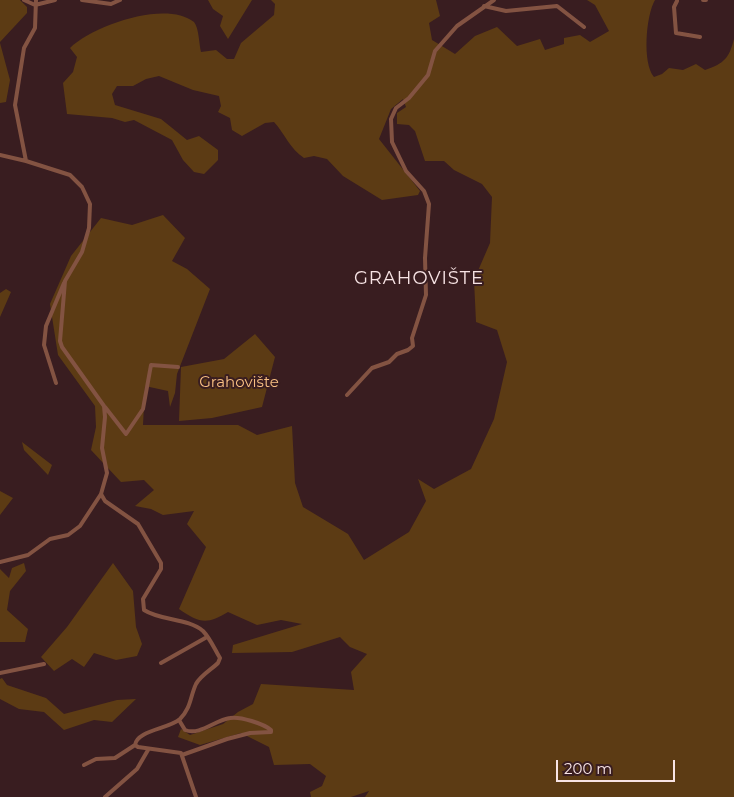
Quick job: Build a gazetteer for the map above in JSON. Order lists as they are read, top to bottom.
{
  "districts": ["GRAHOVIŠTE"],
  "parks": ["Grahovište"],
  "scale_bar": "200 m"
}
